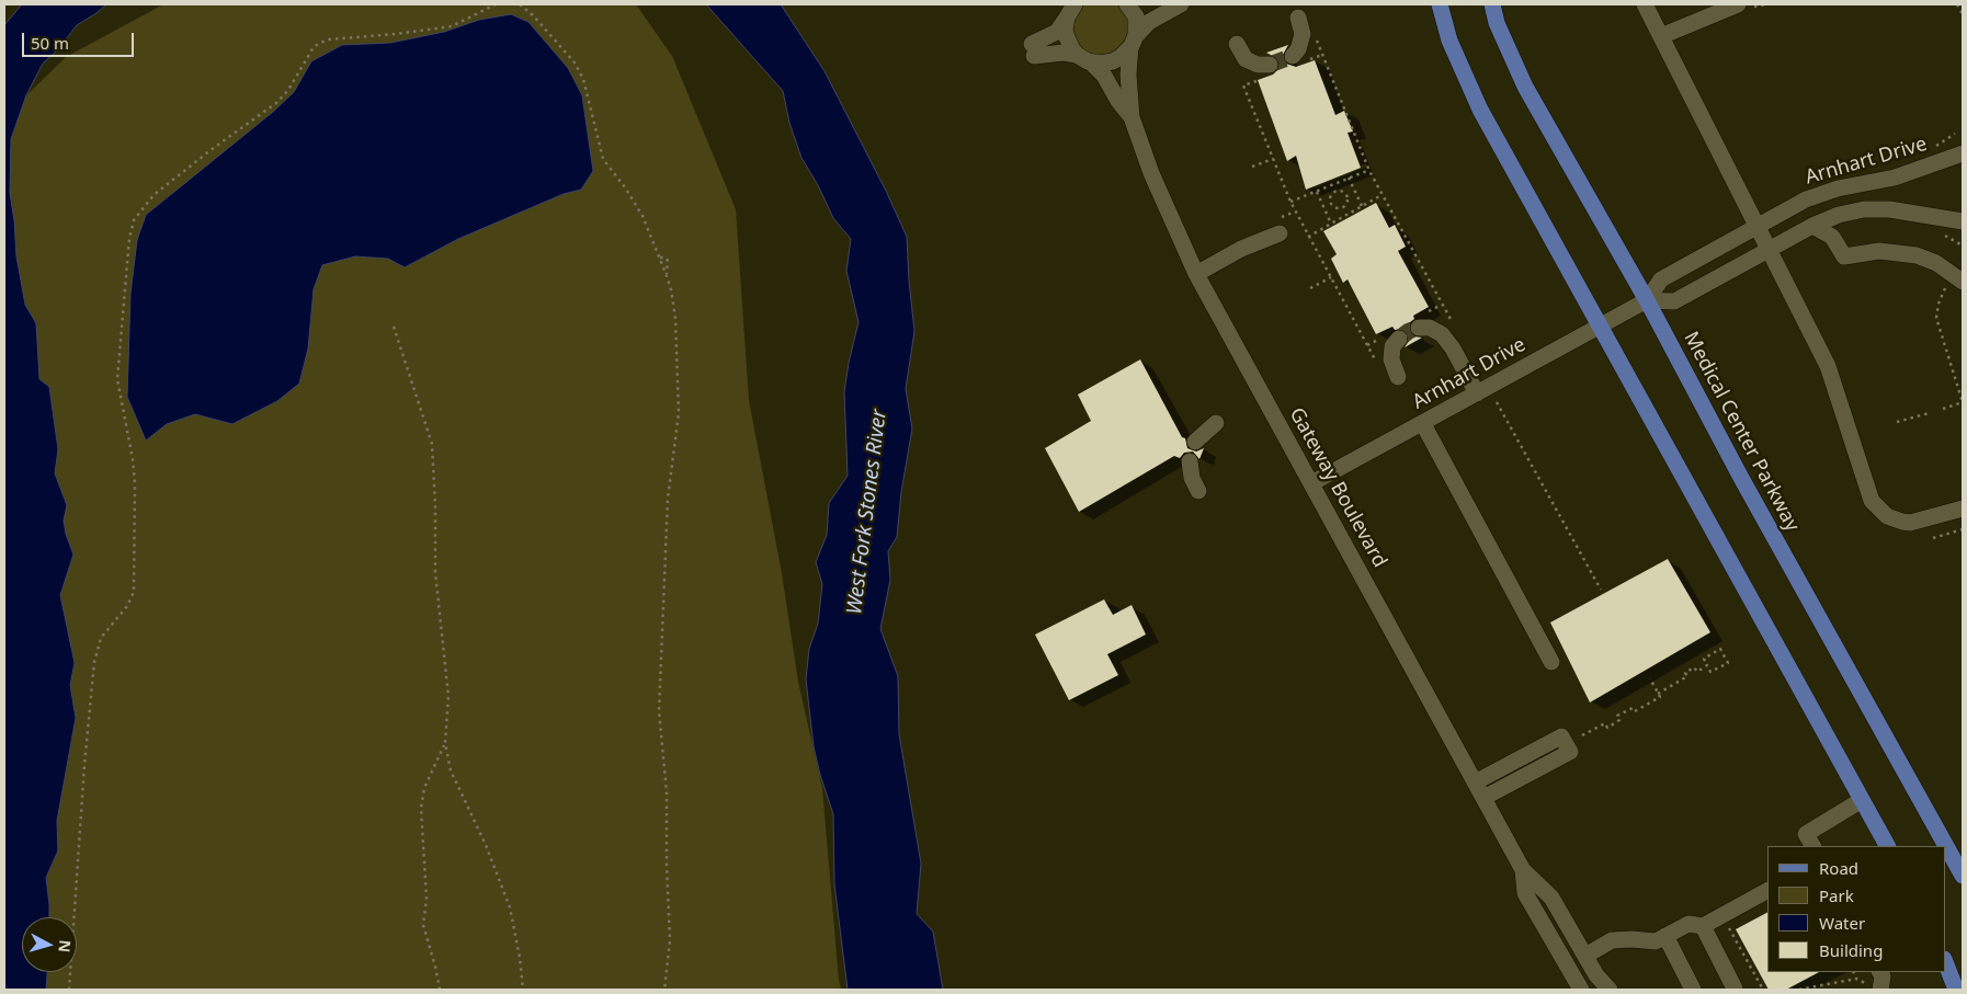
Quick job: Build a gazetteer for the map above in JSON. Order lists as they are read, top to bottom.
{
  "streets": {
    "main road": ["Medical Center Parkway"],
    "street": ["Arnhart Drive", "Gateway Boulevard"]
  },
  "crossings": [
    ["Arnhart Drive", "Medical Center Parkway"],
    ["Arnhart Drive", "Gateway Boulevard"]
  ],
  "water": ["West Fork Stones River"],
  "legend": [
    "Road",
    "Park",
    "Water",
    "Building"
  ],
  "scale_bar": "50 m",
  "north": "right"
}
